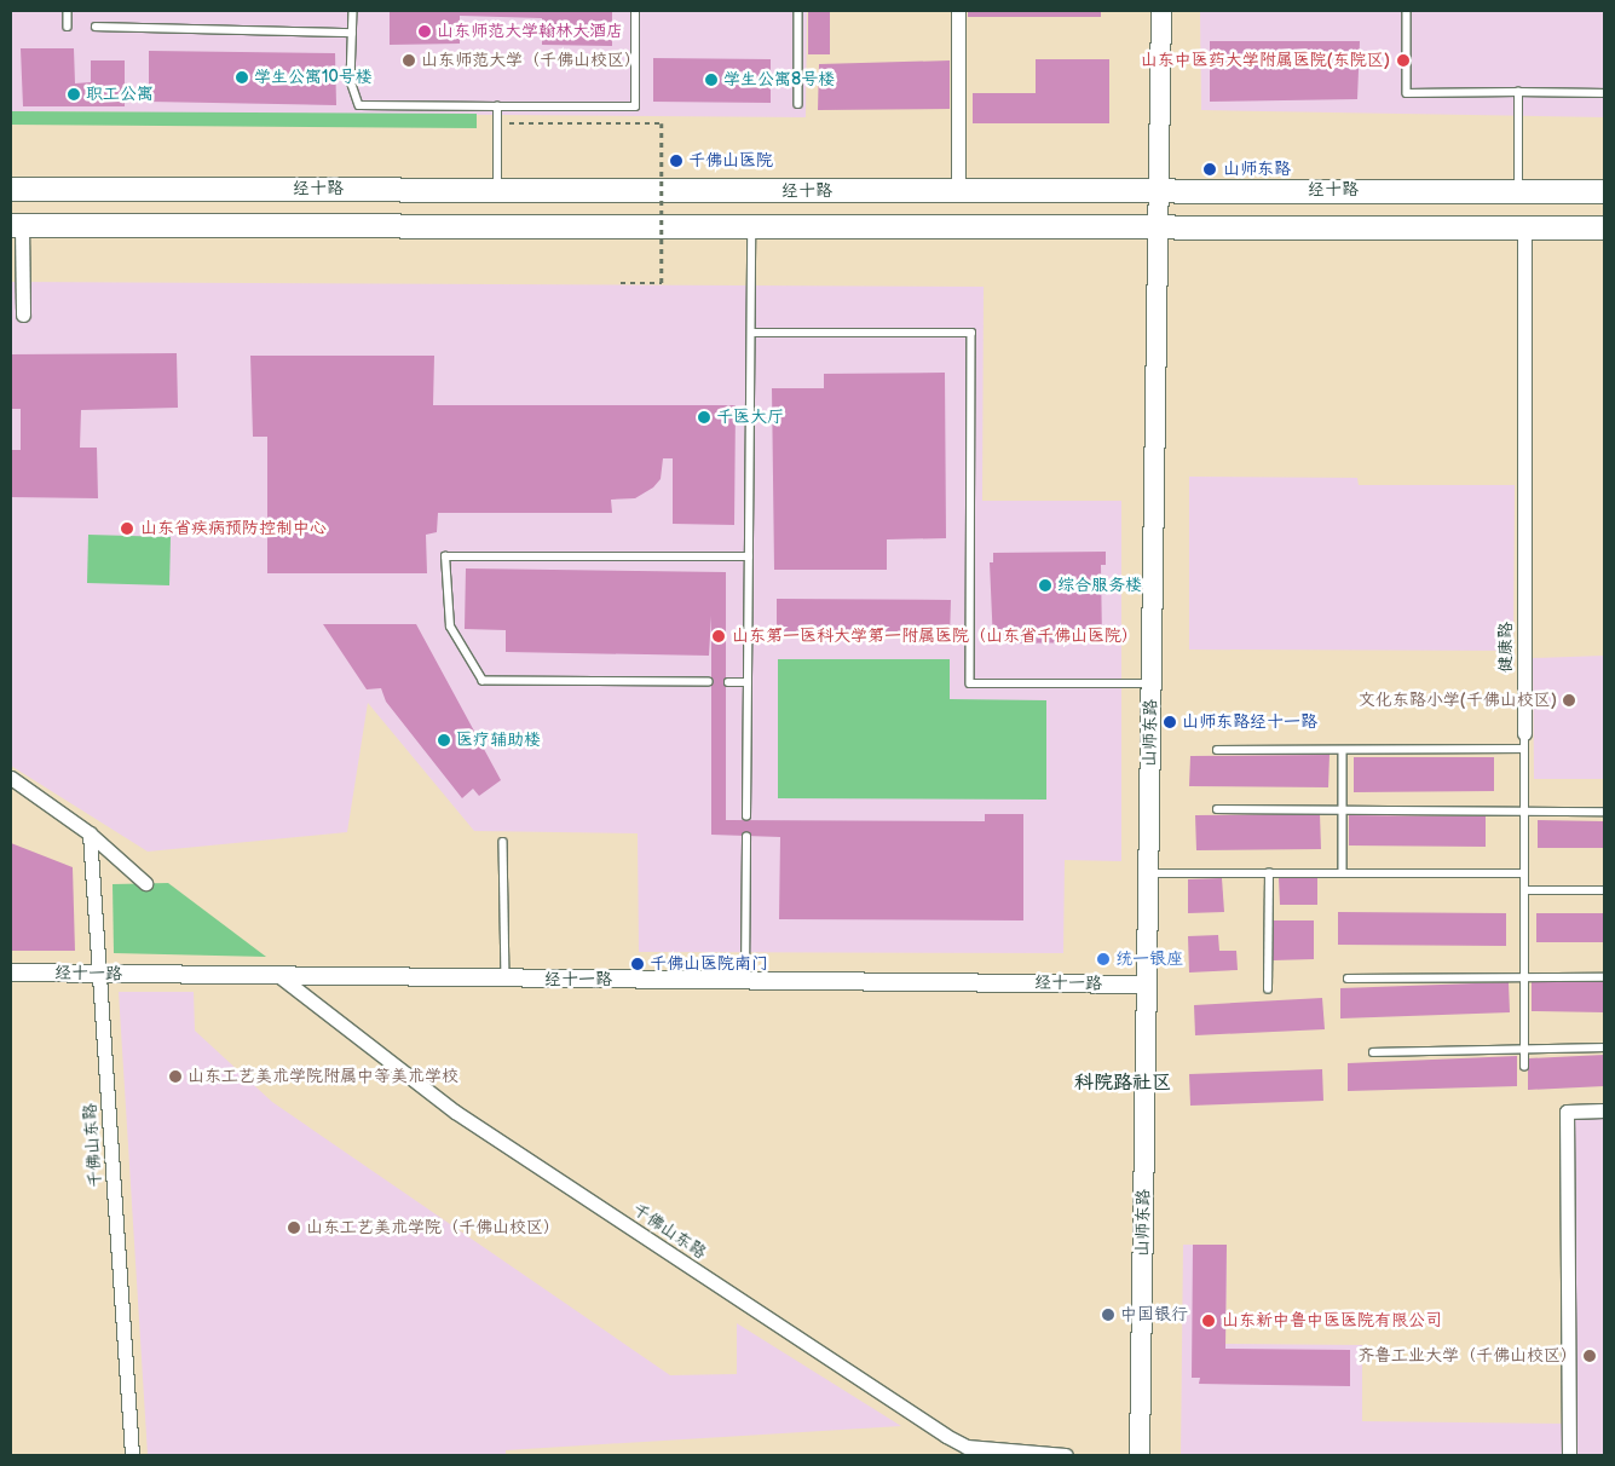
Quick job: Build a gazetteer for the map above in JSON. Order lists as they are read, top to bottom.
{
  "streets": {
    "highway": ["经十路"],
    "main road": ["山师东路"],
    "street": ["健康路", "经十一路", "千佛山东路"]
  },
  "crossings": [
    ["经十路", "健康路"],
    ["经十路", "山师东路"],
    ["山师东路", "经十一路"],
    ["经十一路", "千佛山东路"]
  ],
  "districts": ["科院路社区"],
  "places": [
    "山东师范大学翰林大酒店",
    "山东师范大学（千佛山校区）",
    "山东中医药大学附属医院(东院区)",
    "学生公寓10号楼",
    "学生公寓8号楼",
    "职工公寓",
    "千佛山医院",
    "山师东路",
    "千医大厅",
    "山东省疾病预防控制中心",
    "综合服务楼",
    "山东第一医科大学第一附属医院（山东省千佛山医院）",
    "文化东路小学(千佛山校区)",
    "山师东路经十一路",
    "医疗辅助楼",
    "统一银座",
    "千佛山医院南门",
    "山东工艺美术学院附属中等美术学校",
    "山东工艺美术学院（千佛山校区）",
    "中国银行",
    "山东新中鲁中医医院有限公司",
    "齐鲁工业大学（千佛山校区）"
  ]
}
